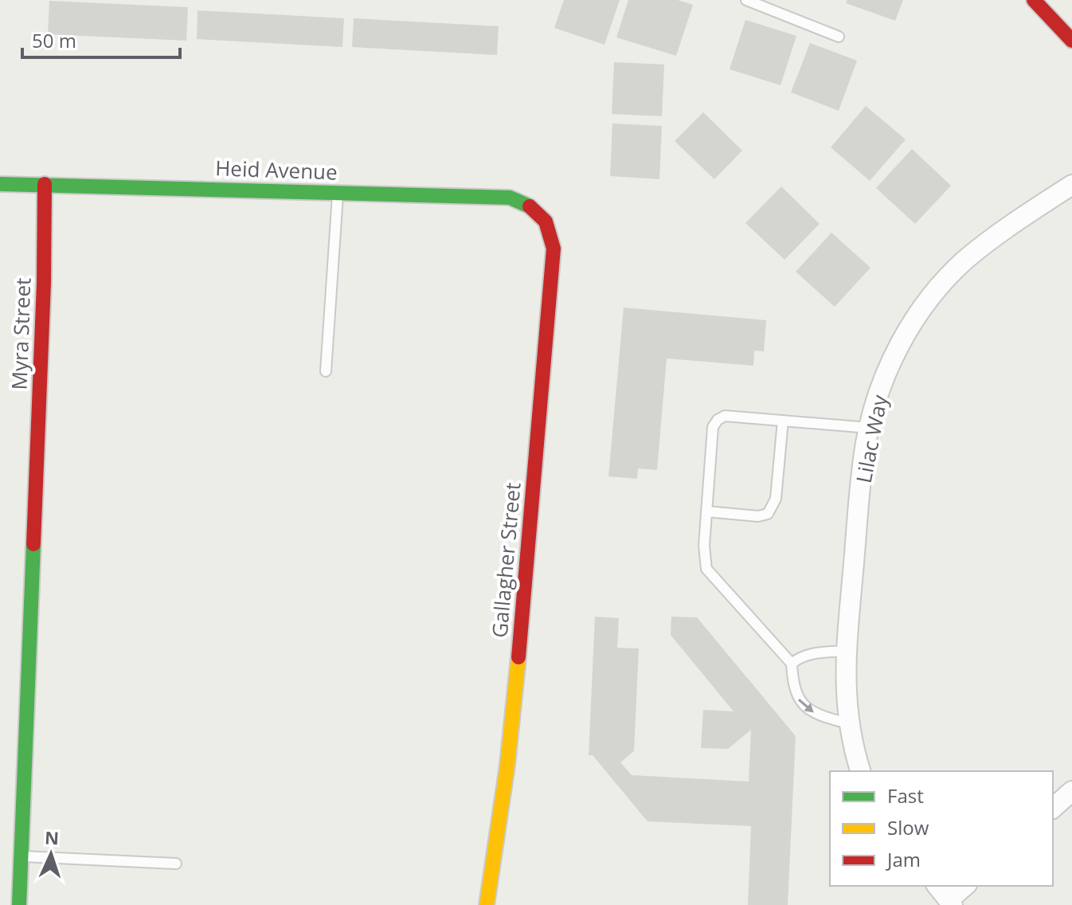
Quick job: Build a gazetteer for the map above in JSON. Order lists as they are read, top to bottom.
{
  "streets": {
    "street": [
      "Heid Avenue",
      "Myra Street",
      "Lilac Way",
      "Gallagher Street"
    ]
  },
  "crossings": [
    ["Heid Avenue", "Myra Street"],
    ["Heid Avenue", "Gallagher Street"]
  ],
  "legend": ["Fast", "Slow", "Jam"],
  "scale_bar": "50 m",
  "north": "top"
}
